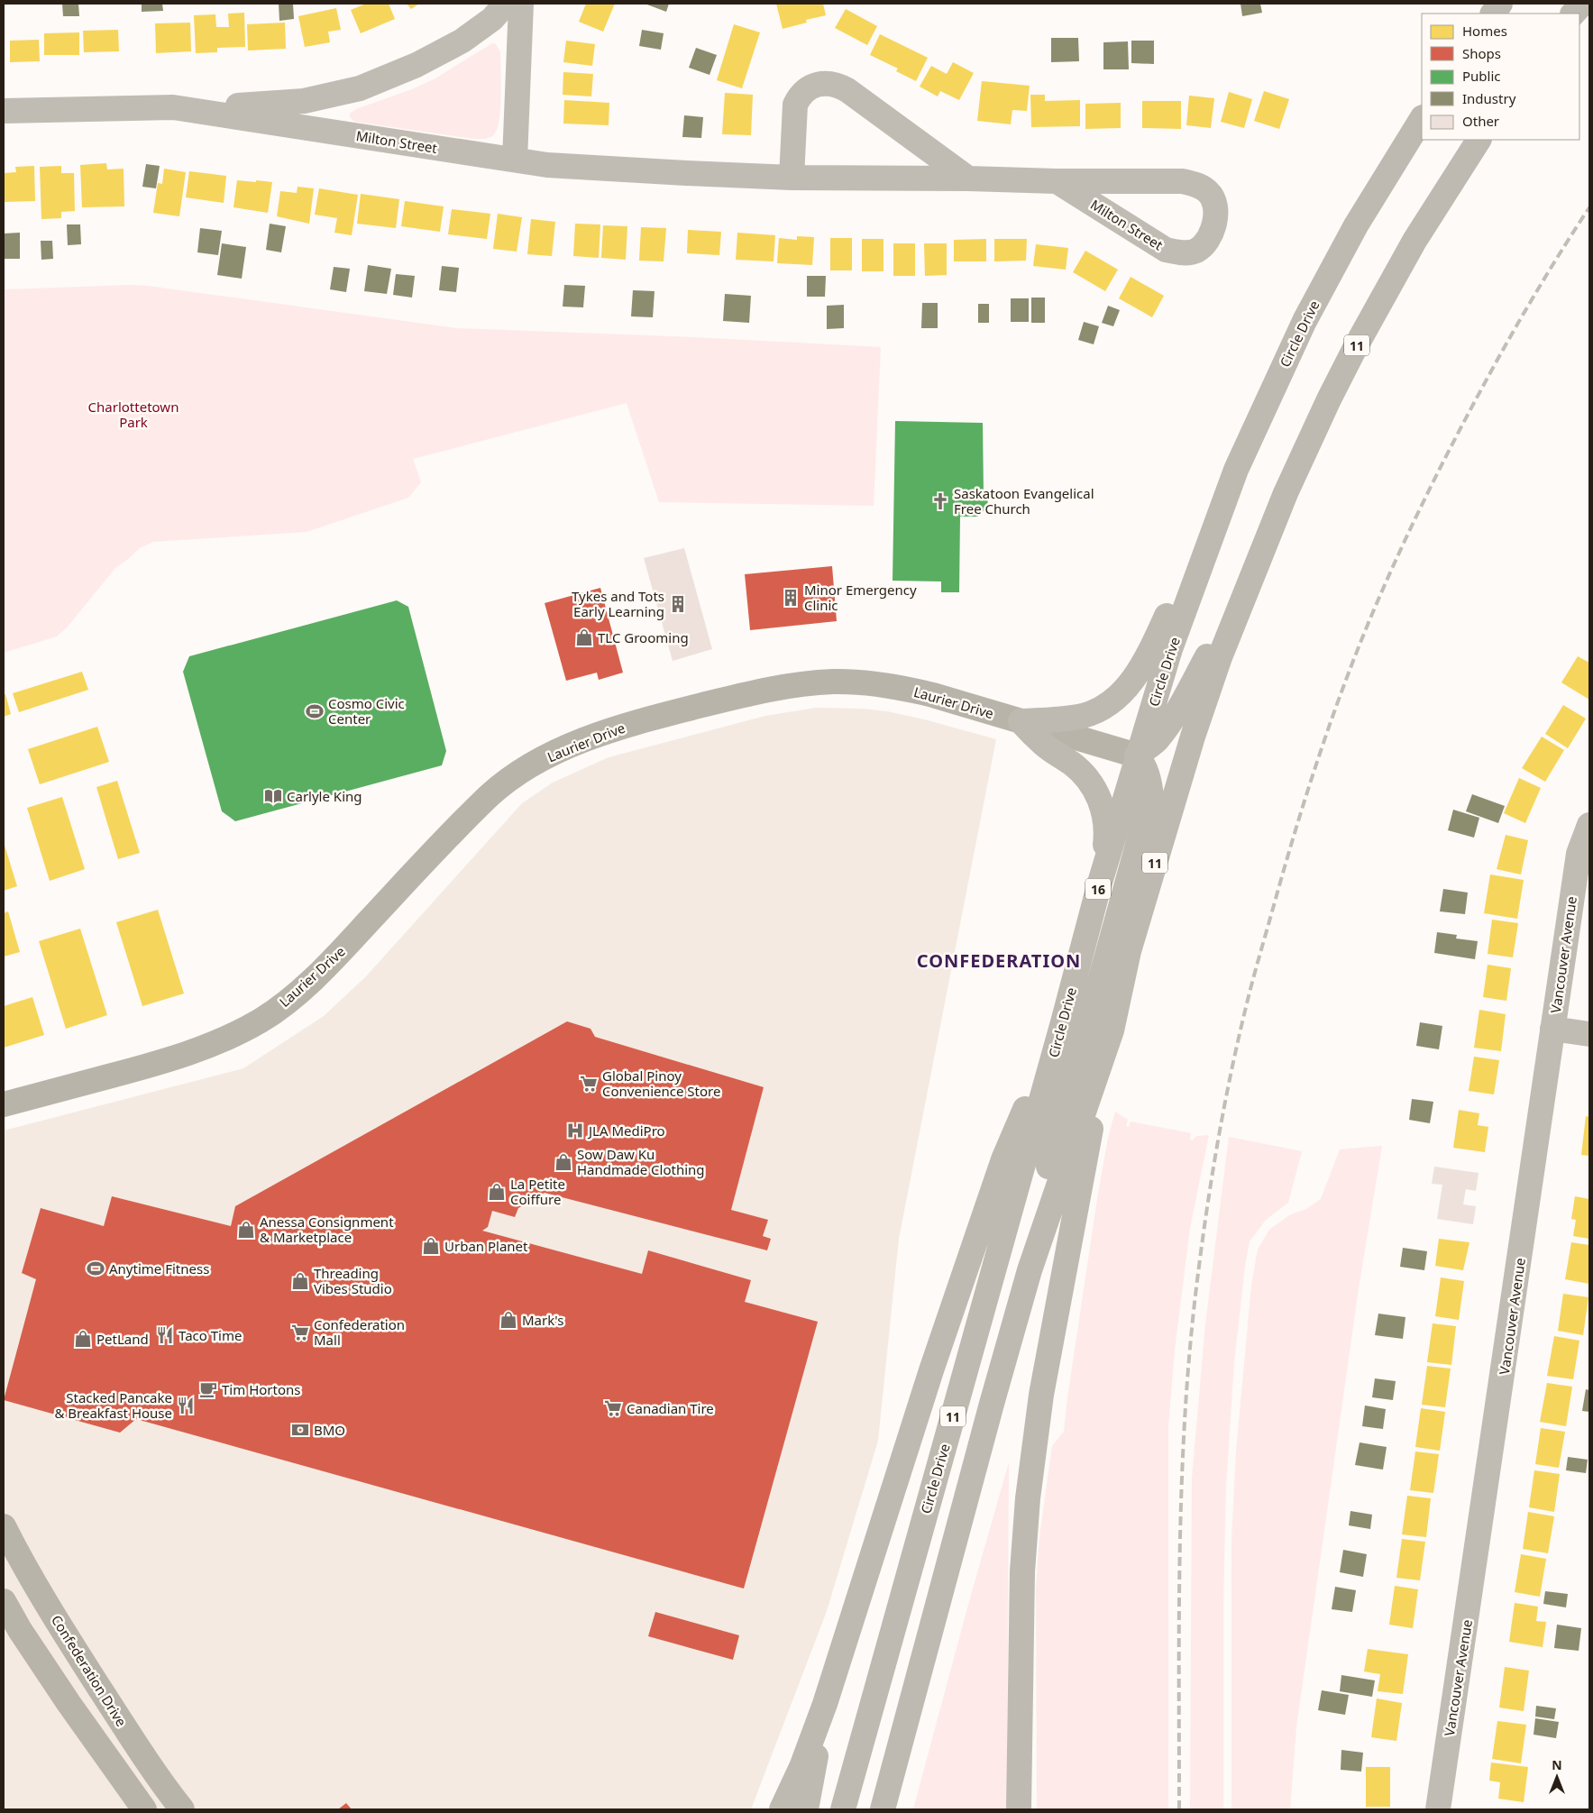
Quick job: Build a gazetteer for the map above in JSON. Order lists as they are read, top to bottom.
{
  "streets": {
    "highway": ["Circle Drive", "11", "16"],
    "main road": ["Laurier Drive", "Confederation Drive"],
    "street": ["Milton Street", "Vancouver Avenue"]
  },
  "crossings": [
    ["Circle Drive", "Laurier Drive"],
    ["Circle Drive", "16"],
    ["Laurier Drive", "16"]
  ],
  "districts": ["CONFEDERATION"],
  "parks": ["Charlottetown Park"],
  "places": {
    "church": ["Saskatoon Evangelical Free Church"],
    "building": ["Minor Emergency Clinic", "Tykes and Tots Early Learning"],
    "shop": [
      "TLC Grooming",
      "Sow Daw Ku Handmade Clothing",
      "La Petite Coiffure",
      "Anessa Consignment & Marketplace",
      "Urban Planet",
      "Threading Vibes Studio",
      "Mark's",
      "PetLand"
    ],
    "sports": ["Cosmo Civic Center", "Anytime Fitness"],
    "library": ["Carlyle King"],
    "supermarket": ["Global Pinoy Convenience Store", "Confederation Mall", "Canadian Tire"],
    "hospital": ["JLA MediPro"],
    "restaurant": ["Taco Time", "Stacked Pancake & Breakfast House"],
    "cafe": ["Tim Hortons"],
    "bank": ["BMO"]
  },
  "legend": [
    "Homes",
    "Shops",
    "Public",
    "Industry",
    "Other"
  ],
  "north": "top"
}
